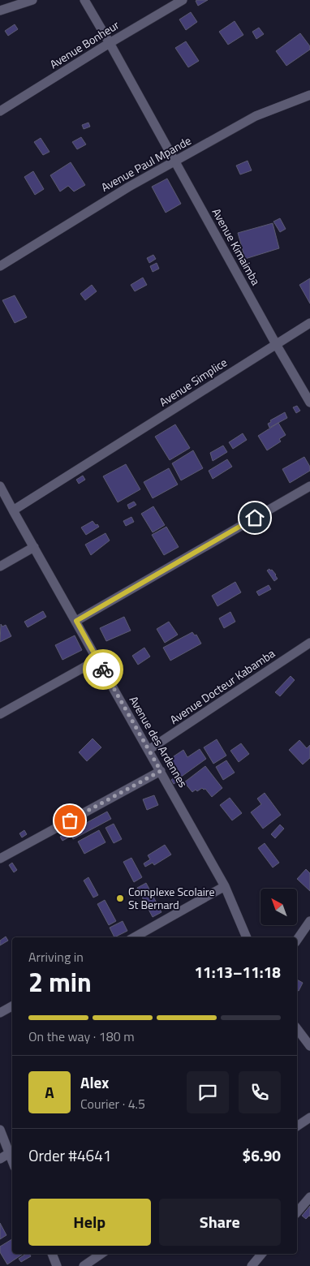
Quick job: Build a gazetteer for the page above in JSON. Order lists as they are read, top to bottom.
{
  "streets": {
    "street": [
      "Avenue Bonheur",
      "Avenue Paul Mpande",
      "Avenue Kimaimba",
      "Avenue Simplice",
      "Avenue Docteur Kabamba",
      "Avenue des Ardennes"
    ]
  },
  "crossings": [
    ["Avenue Bonheur", "Avenue Kimaimba"],
    ["Avenue Paul Mpande", "Avenue Kimaimba"],
    ["Avenue Kimaimba", "Avenue Simplice"],
    ["Avenue Simplice", "Avenue des Ardennes"],
    ["Avenue Docteur Kabamba", "Avenue des Ardennes"]
  ],
  "places": ["Complexe Scolaire St Bernard"],
  "north": "top left",
  "page": {
    "heading": ["2 min", "Arriving in", "11:13–11:18"],
    "panel": [
      "Alex",
      "Courier · 4.5",
      "Order #4641",
      "$6.90"
    ],
    "bar": "On the way · 180 m",
    "round": "A",
    "buttons": ["Help", "Share"]
  }
}
